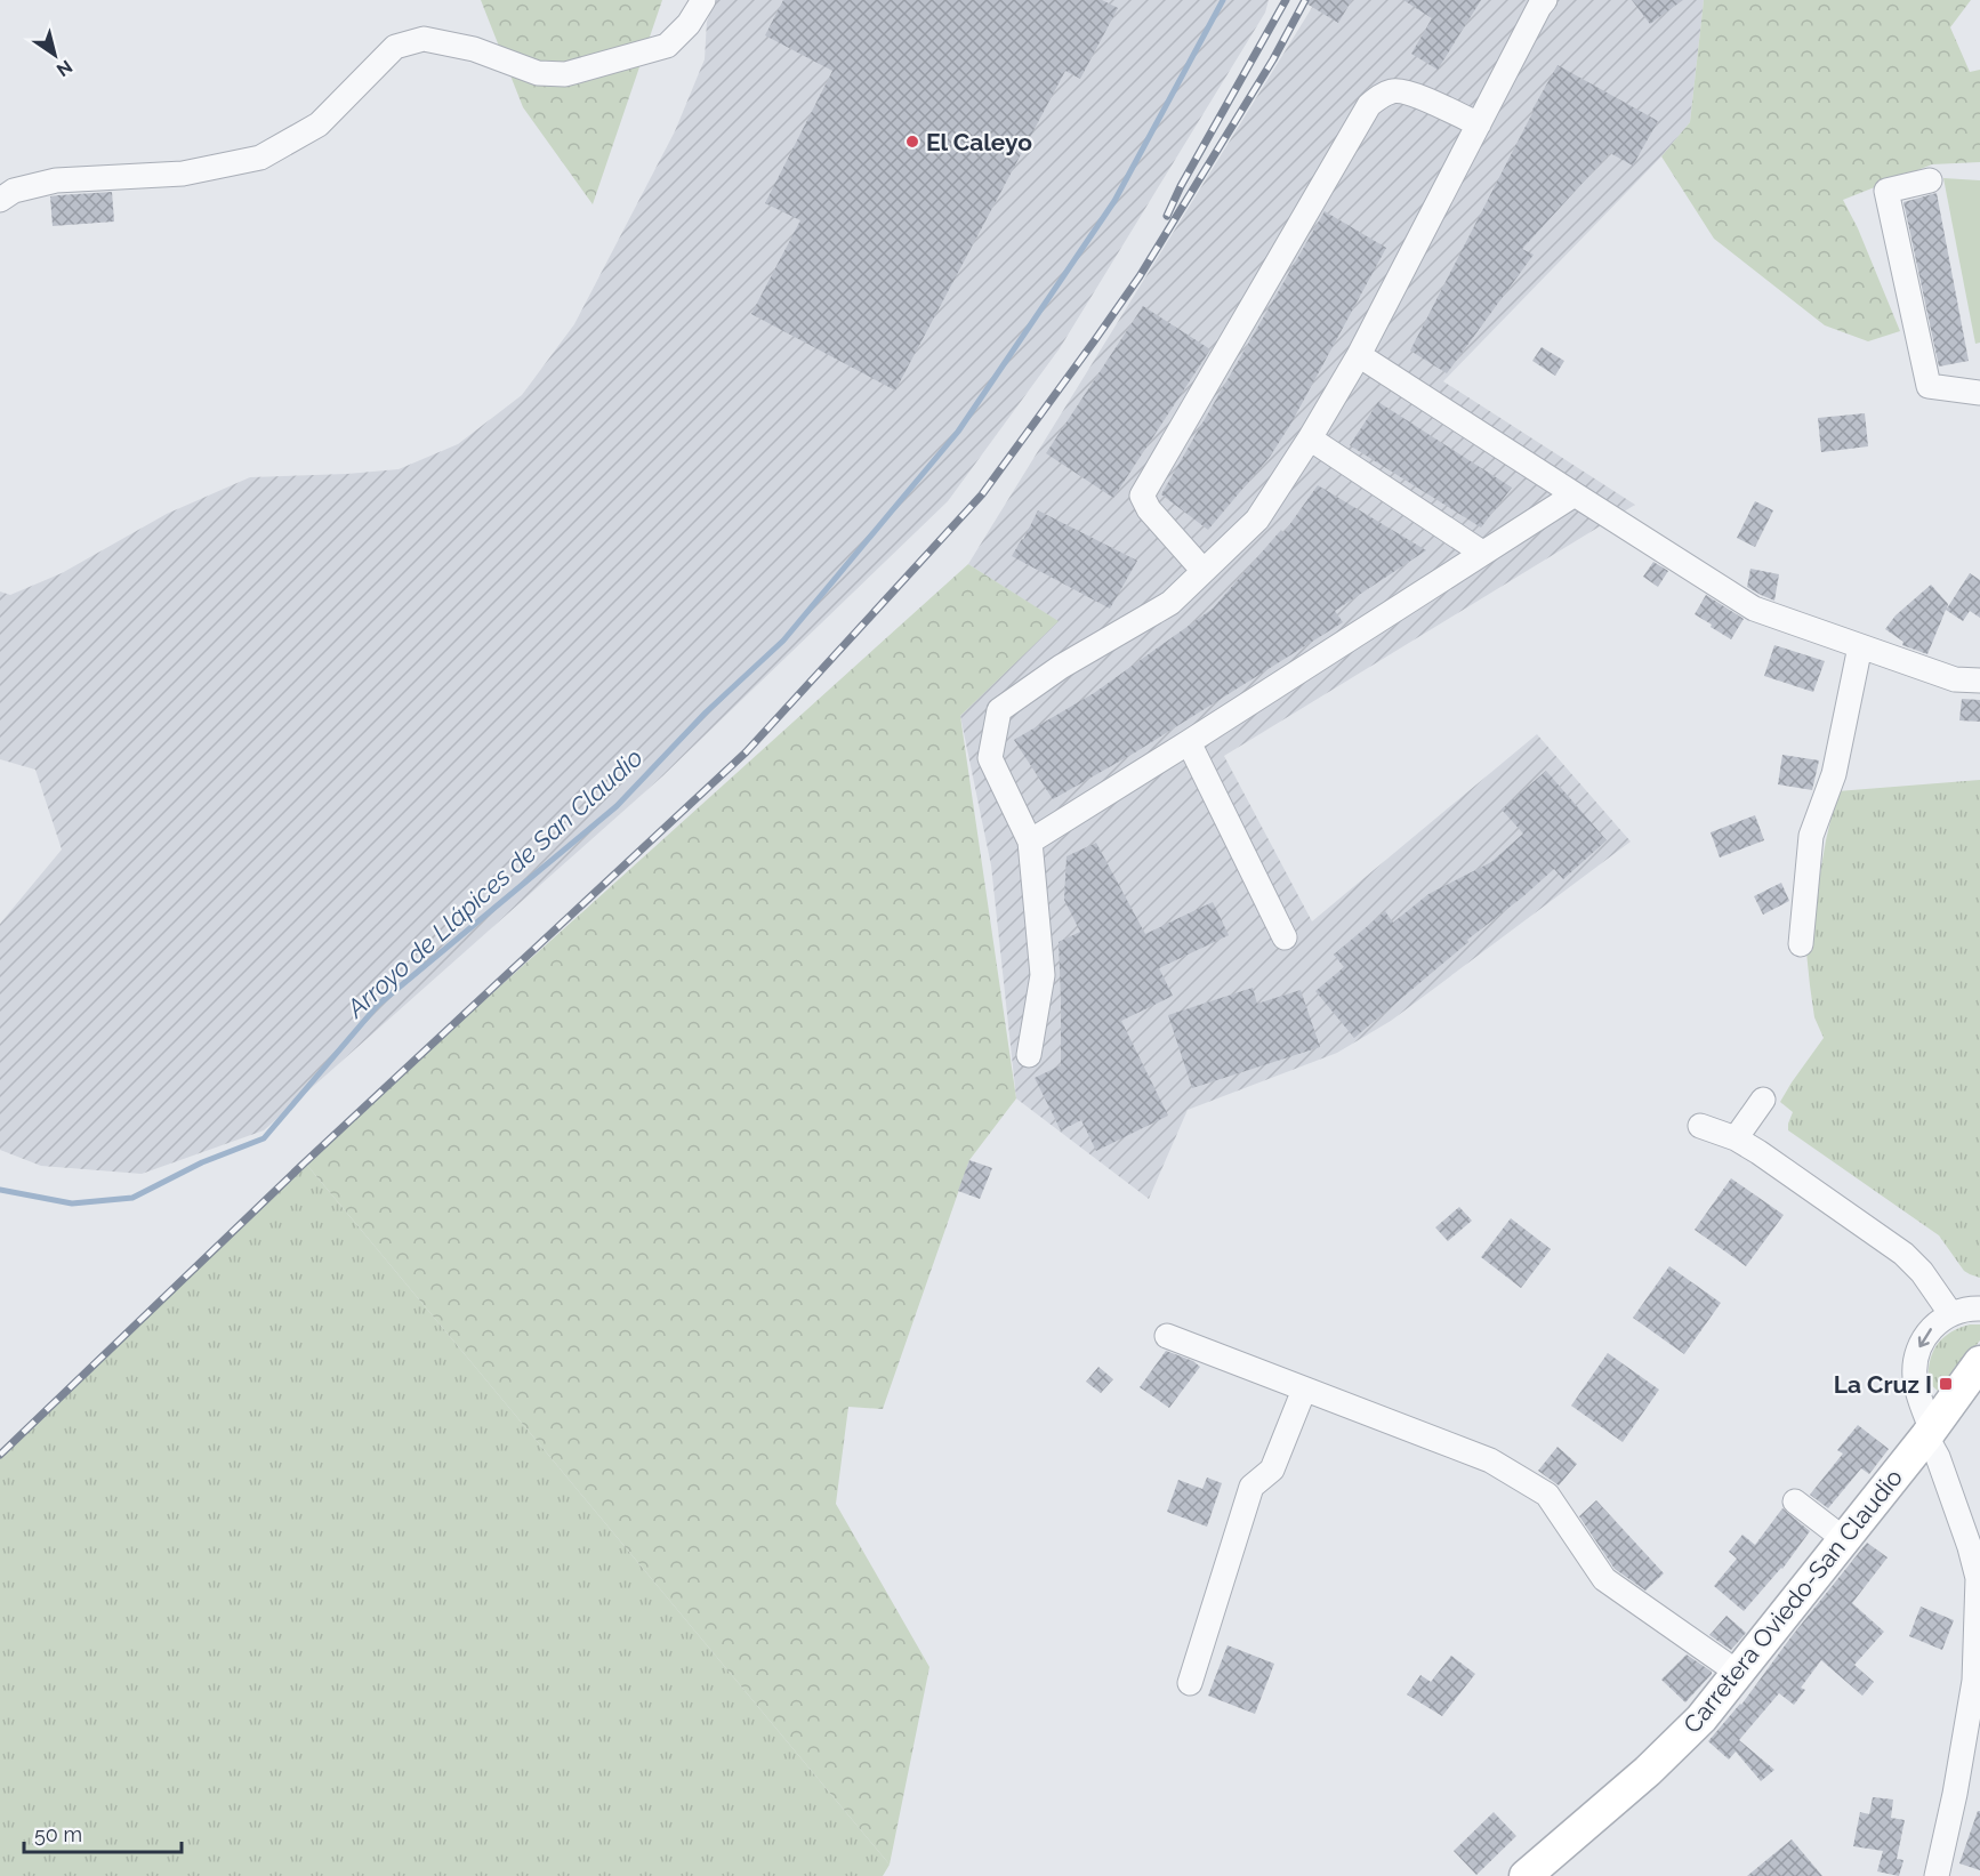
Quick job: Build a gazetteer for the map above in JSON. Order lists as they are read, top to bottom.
{
  "streets": {
    "street": ["Carretera Oviedo-San Claudio"]
  },
  "water": ["Arroyo de Llápices de San Claudio"],
  "places": {
    "other": ["El Caleyo"],
    "transit": ["La Cruz I"]
  },
  "scale_bar": "50 m",
  "north": "bottom right"
}
